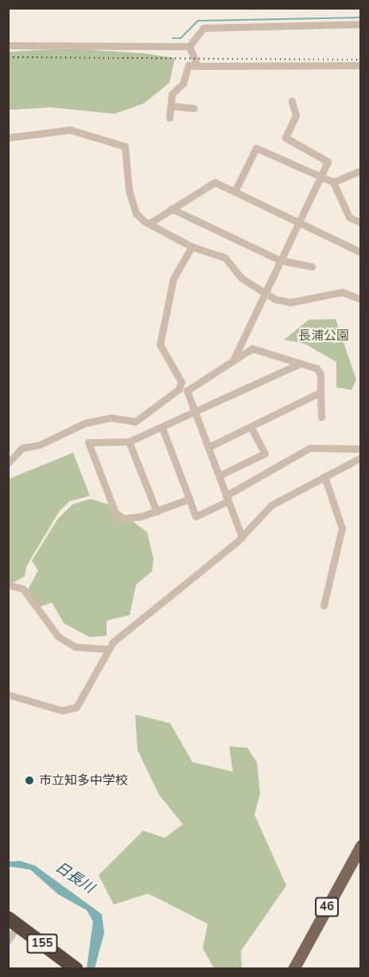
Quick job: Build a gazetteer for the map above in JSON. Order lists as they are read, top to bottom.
{
  "streets": {
    "highway": ["155"],
    "main road": ["46"]
  },
  "water": ["日長川"],
  "parks": ["長浦公園"],
  "places": ["市立知多中学校"]
}
